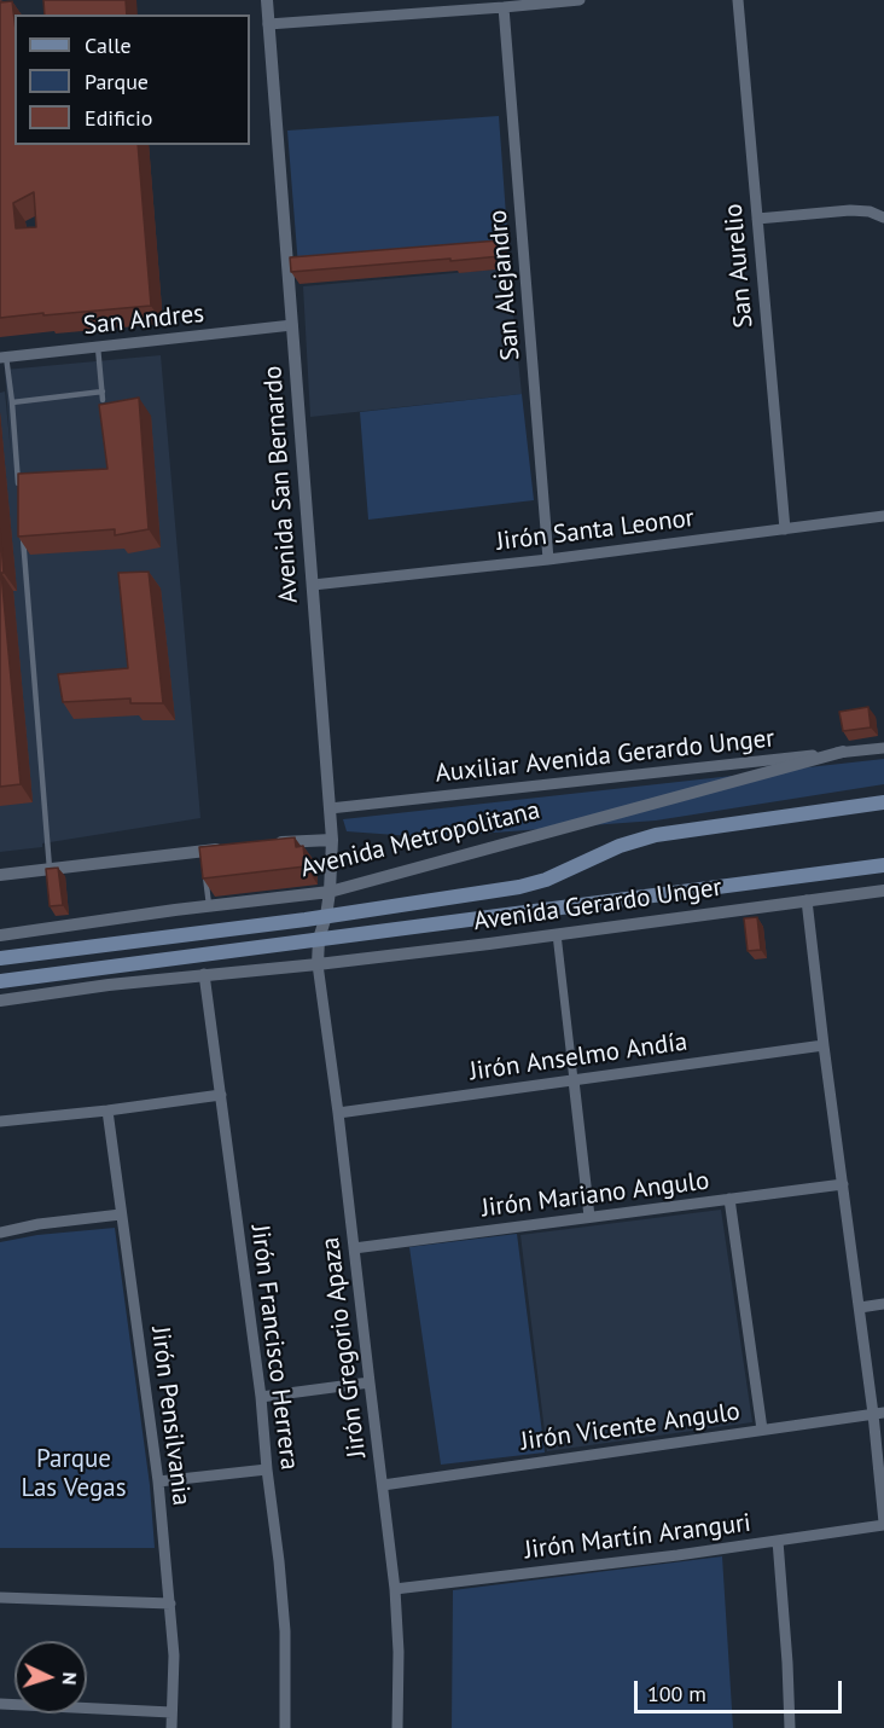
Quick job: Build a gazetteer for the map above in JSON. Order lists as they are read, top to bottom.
{
  "streets": {
    "main road": ["Avenida Metropolitana", "Avenida Gerardo Unger"],
    "street": [
      "San Aurelio",
      "San Alejandro",
      "San Andres",
      "Avenida San Bernardo",
      "Jirón Santa Leonor",
      "Auxiliar Avenida Gerardo Unger",
      "Jirón Anselmo Andía",
      "Jirón Mariano Angulo",
      "Jirón Francisco Herrera",
      "Jirón Gregorio Apaza",
      "Jirón Pensilvania",
      "Jirón Vicente Angulo",
      "Jirón Martín Aranguri"
    ]
  },
  "crossings": [
    ["San Aurelio", "Jirón Santa Leonor"],
    ["San Alejandro", "Jirón Santa Leonor"],
    ["San Andres", "Avenida San Bernardo"],
    ["Avenida San Bernardo", "Jirón Santa Leonor"],
    ["Avenida San Bernardo", "Auxiliar Avenida Gerardo Unger"],
    ["Avenida San Bernardo", "Avenida Metropolitana"],
    ["Avenida San Bernardo", "Avenida Gerardo Unger"],
    ["Avenida San Bernardo", "Jirón Gregorio Apaza"],
    ["Auxiliar Avenida Gerardo Unger", "Avenida Metropolitana"],
    ["Avenida Metropolitana", "Avenida Gerardo Unger"],
    ["Avenida Gerardo Unger", "Jirón Gregorio Apaza"],
    ["Jirón Anselmo Andía", "Jirón Gregorio Apaza"],
    ["Jirón Mariano Angulo", "Jirón Gregorio Apaza"],
    ["Jirón Gregorio Apaza", "Jirón Vicente Angulo"],
    ["Jirón Gregorio Apaza", "Jirón Martín Aranguri"]
  ],
  "parks": ["Parque Las Vegas"],
  "legend": ["Calle", "Parque", "Edificio"],
  "scale_bar": "100 m",
  "north": "right"
}
